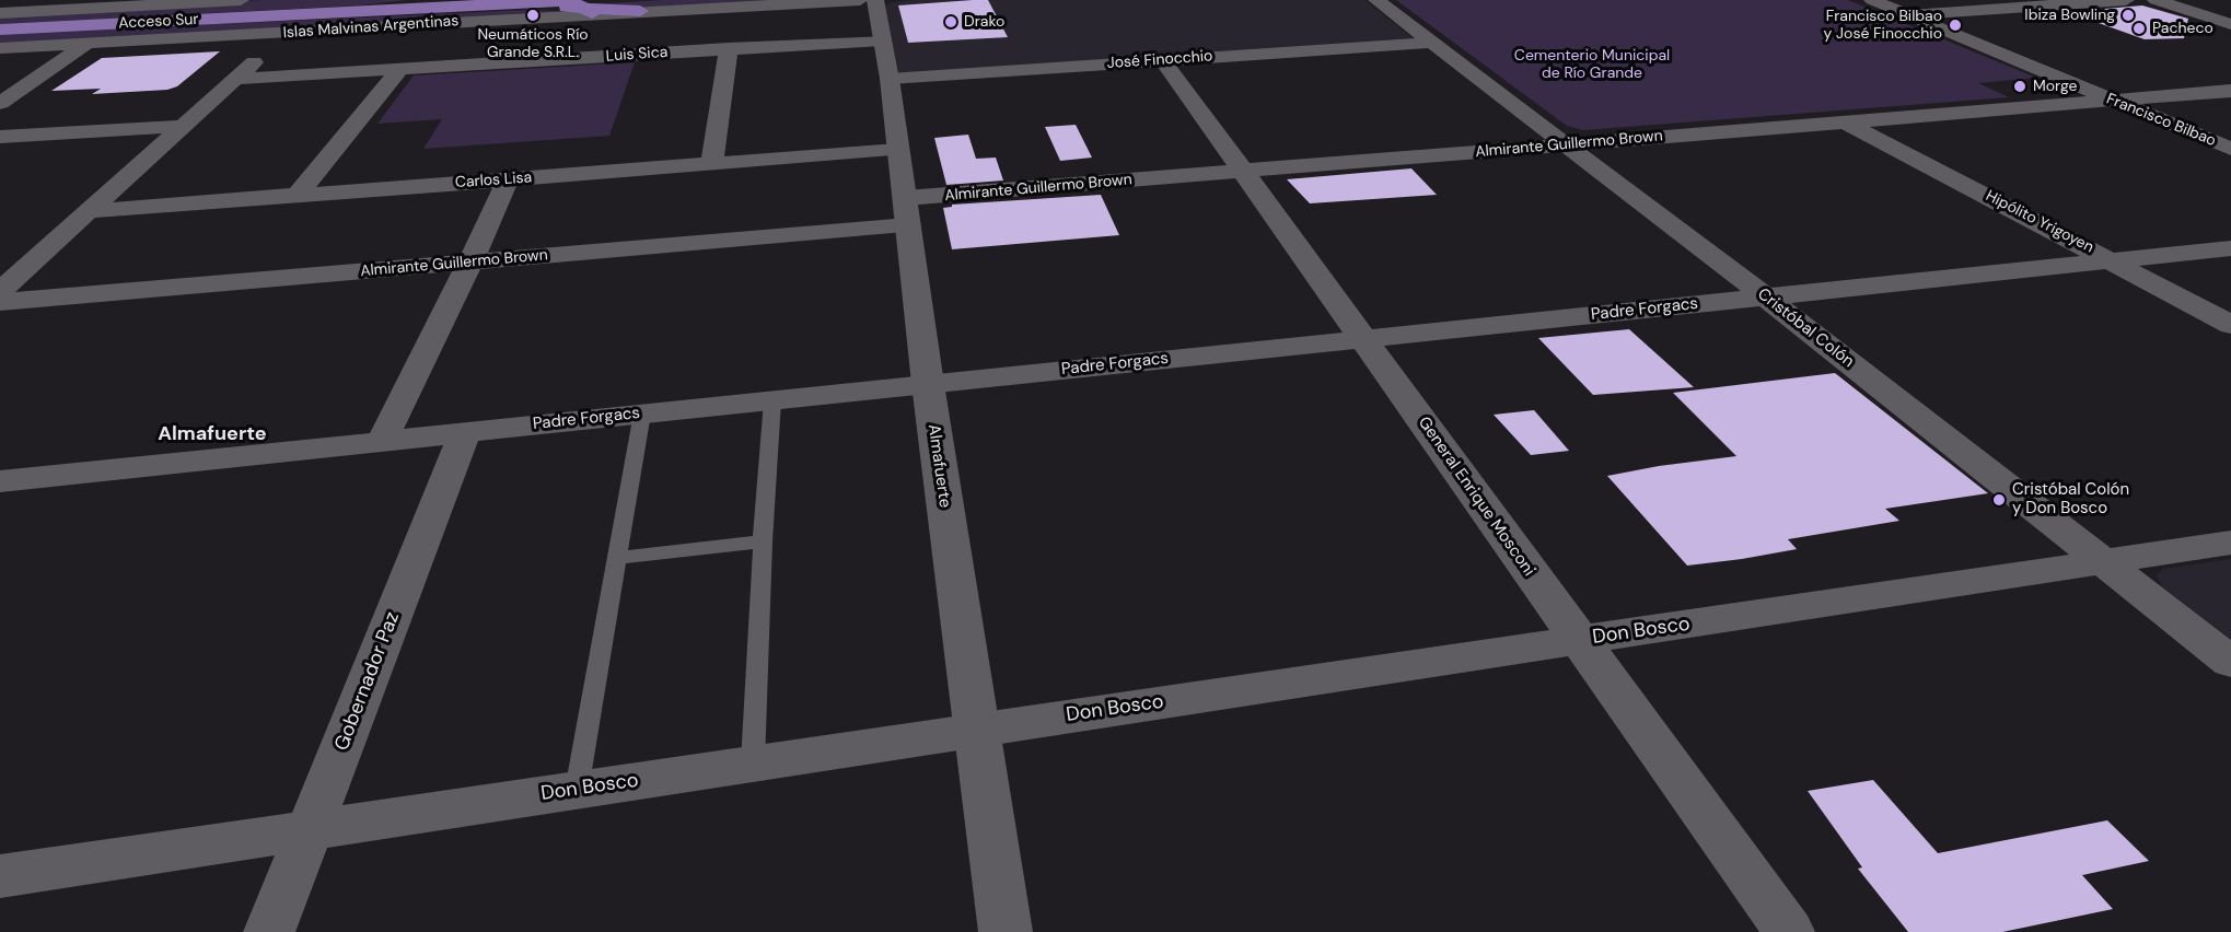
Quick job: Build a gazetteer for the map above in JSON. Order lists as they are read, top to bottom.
{
  "streets": {
    "main road": ["Acceso Sur"],
    "street": [
      "Islas Malvinas Argentinas",
      "Luis Sica",
      "José Finocchio",
      "Francisco Bilbao",
      "Almirante Guillermo Brown",
      "Carlos Lisa",
      "Hipólito Yrigoyen",
      "Padre Forgacs",
      "Cristóbal Colón",
      "Almafuerte",
      "General Enrique Mosconi",
      "Don Bosco",
      "Gobernador Paz"
    ]
  },
  "crossings": [
    ["Luis Sica", "Almafuerte"],
    ["José Finocchio", "Cristóbal Colón"],
    ["José Finocchio", "Almafuerte"],
    ["José Finocchio", "General Enrique Mosconi"],
    ["Francisco Bilbao", "Almirante Guillermo Brown"],
    ["Almirante Guillermo Brown", "Hipólito Yrigoyen"],
    ["Almirante Guillermo Brown", "Cristóbal Colón"],
    ["Almirante Guillermo Brown", "Almafuerte"],
    ["Almirante Guillermo Brown", "General Enrique Mosconi"],
    ["Carlos Lisa", "Almafuerte"],
    ["Hipólito Yrigoyen", "Padre Forgacs"],
    ["Padre Forgacs", "Cristóbal Colón"],
    ["Padre Forgacs", "Almafuerte"],
    ["Padre Forgacs", "General Enrique Mosconi"],
    ["Padre Forgacs", "Gobernador Paz"],
    ["Cristóbal Colón", "Don Bosco"],
    ["Almafuerte", "Don Bosco"],
    ["General Enrique Mosconi", "Don Bosco"],
    ["Don Bosco", "Gobernador Paz"]
  ],
  "districts": ["Almafuerte"],
  "parks": ["Cementerio Municipal de Río Grande"],
  "places": [
    "Neumáticos Río Grande S.R.L.",
    "Ibiza Bowling",
    "Drako",
    "Francisco Bilbao y José Finocchio",
    "Pacheco",
    "Morge",
    "Cristóbal Colón y Don Bosco"
  ]
}
